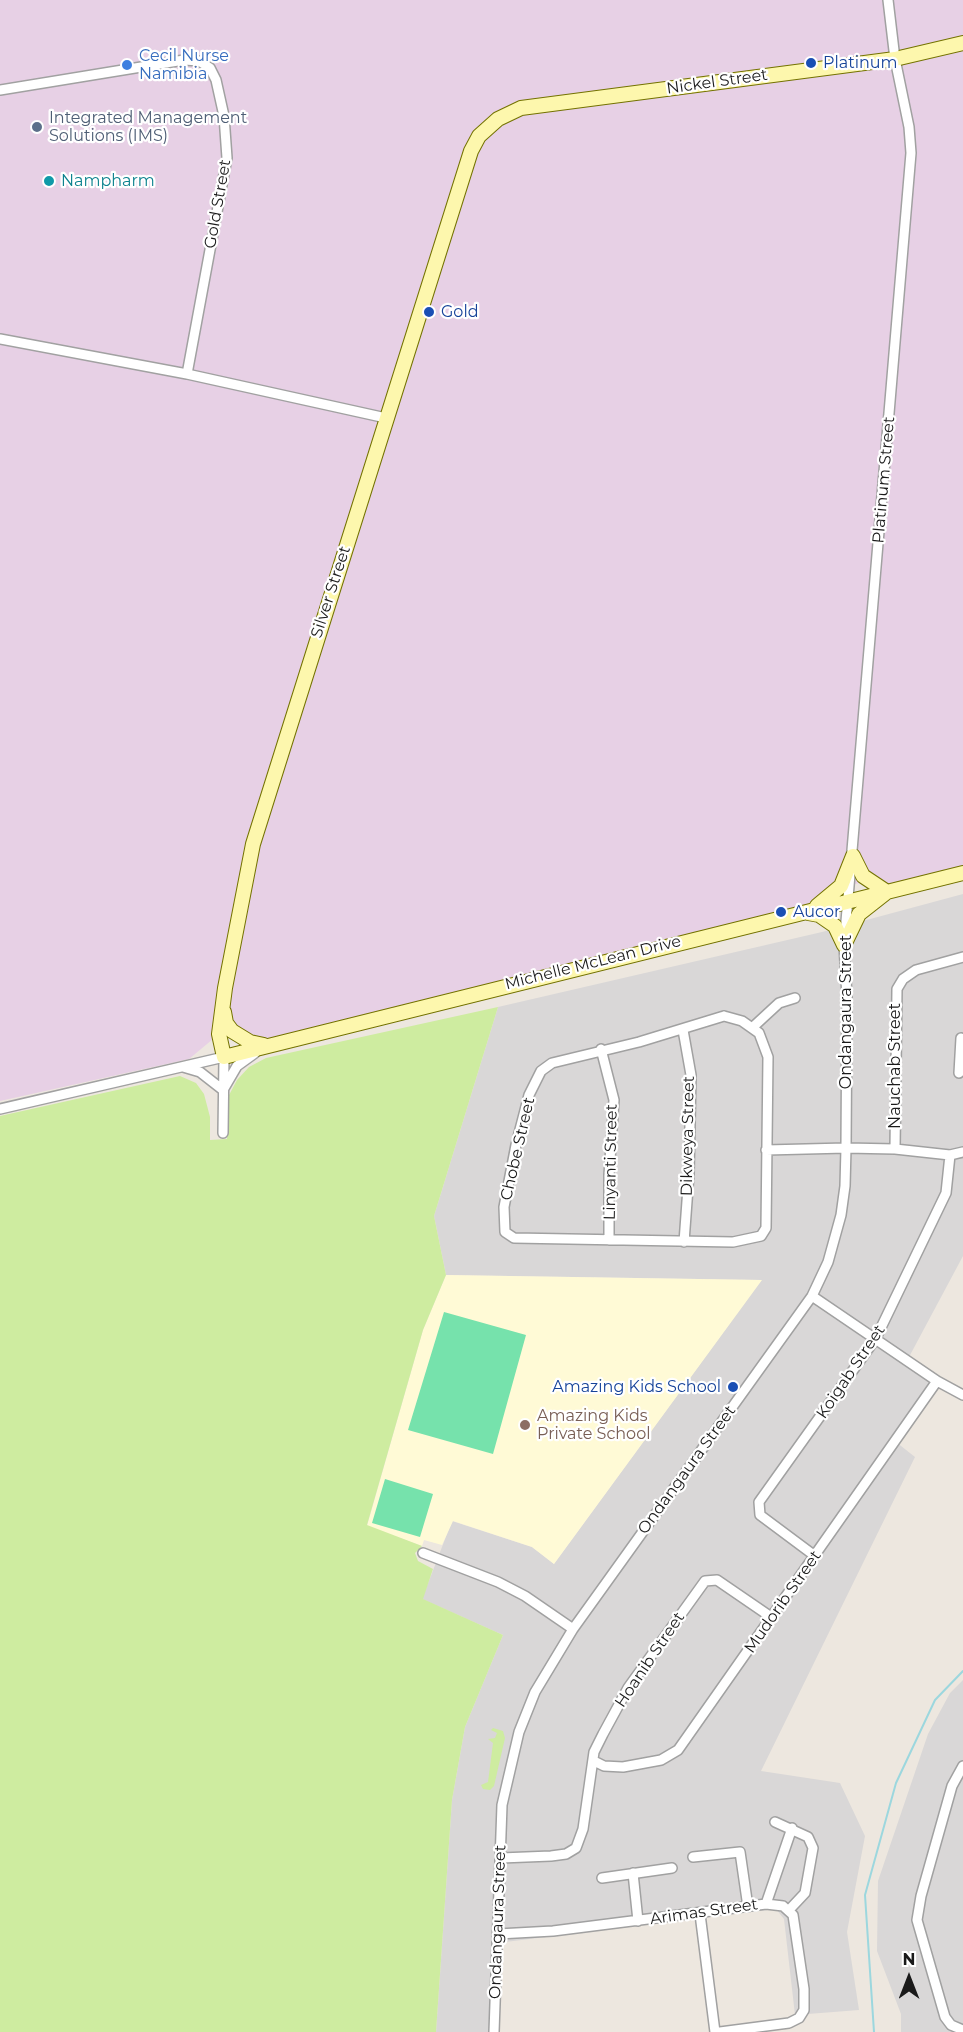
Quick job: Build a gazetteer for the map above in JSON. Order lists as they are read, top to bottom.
{
  "streets": {
    "street": [
      "Nickel Street",
      "Gold Street",
      "Platinum Street",
      "Silver Street",
      "Michelle McLean Drive",
      "Ondangaura Street",
      "Nauchab Street",
      "Dikweya Street",
      "Chobe Street",
      "Linyanti Street",
      "Koigab Street",
      "Mudorib Street",
      "Hoanib Street",
      "Arimas Street"
    ]
  },
  "crossings": [
    ["Nickel Street", "Platinum Street"],
    ["Nickel Street", "Silver Street"],
    ["Platinum Street", "Michelle McLean Drive"],
    ["Platinum Street", "Ondangaura Street"],
    ["Silver Street", "Michelle McLean Drive"],
    ["Michelle McLean Drive", "Ondangaura Street"],
    ["Ondangaura Street", "Nauchab Street"],
    ["Ondangaura Street", "Hoanib Street"],
    ["Ondangaura Street", "Arimas Street"],
    ["Nauchab Street", "Koigab Street"],
    ["Dikweya Street", "Chobe Street"],
    ["Chobe Street", "Linyanti Street"],
    ["Koigab Street", "Mudorib Street"],
    ["Mudorib Street", "Hoanib Street"]
  ],
  "places": [
    "Platinum",
    "Cecil Nurse Namibia",
    "Integrated Management Solutions (IMS)",
    "Nampharm",
    "Gold",
    "Aucor",
    "Amazing Kids School",
    "Amazing Kids Private School"
  ],
  "north": "top"
}
